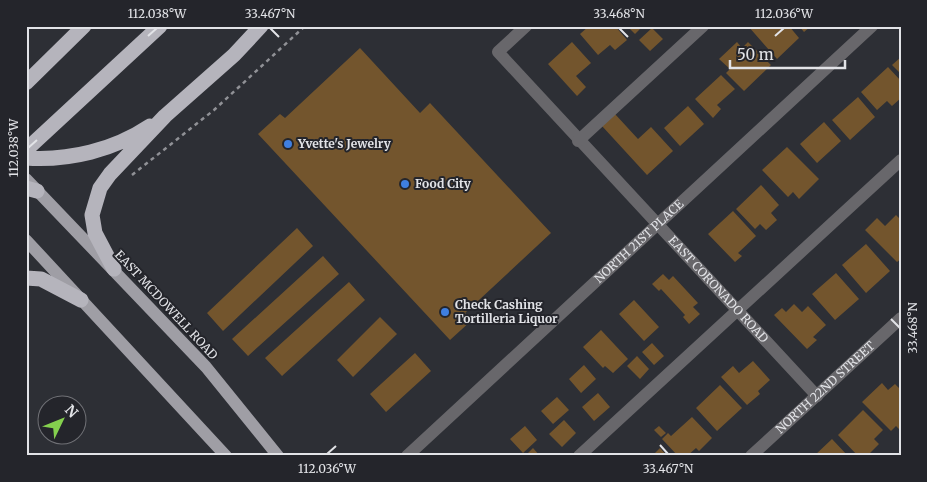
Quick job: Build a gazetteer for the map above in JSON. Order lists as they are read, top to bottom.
{
  "streets": {
    "main road": ["EAST MCDOWELL ROAD"],
    "street": ["NORTH 21ST PLACE", "EAST CORONADO ROAD", "NORTH 22ND STREET"]
  },
  "crossings": [
    ["NORTH 21ST PLACE", "EAST CORONADO ROAD"],
    ["EAST CORONADO ROAD", "NORTH 22ND STREET"]
  ],
  "places": ["Yvette's Jewelry", "Food City", "Check Cashing Tortilleria Liquor"],
  "scale_bar": "50 m",
  "north": "top right",
  "coordinates": [
    "112.038°W",
    "33.467°N",
    "33.468°N",
    "112.036°W"
  ]
}
